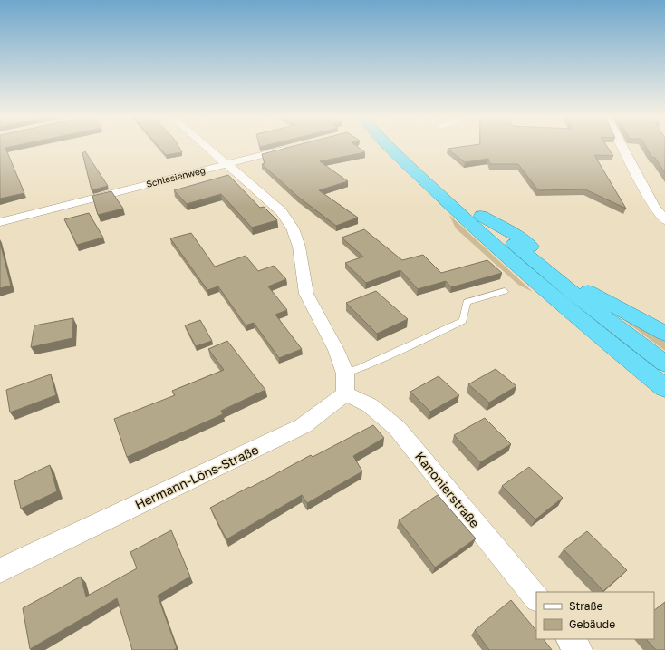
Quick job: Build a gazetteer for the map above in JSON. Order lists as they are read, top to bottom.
{
  "streets": {
    "street": ["Schlesienweg", "Hermann-Löns-Straße", "Kanonierstraße"]
  },
  "crossings": [
    ["Hermann-Löns-Straße", "Kanonierstraße"]
  ],
  "legend": ["Straße", "Gebäude"]
}
